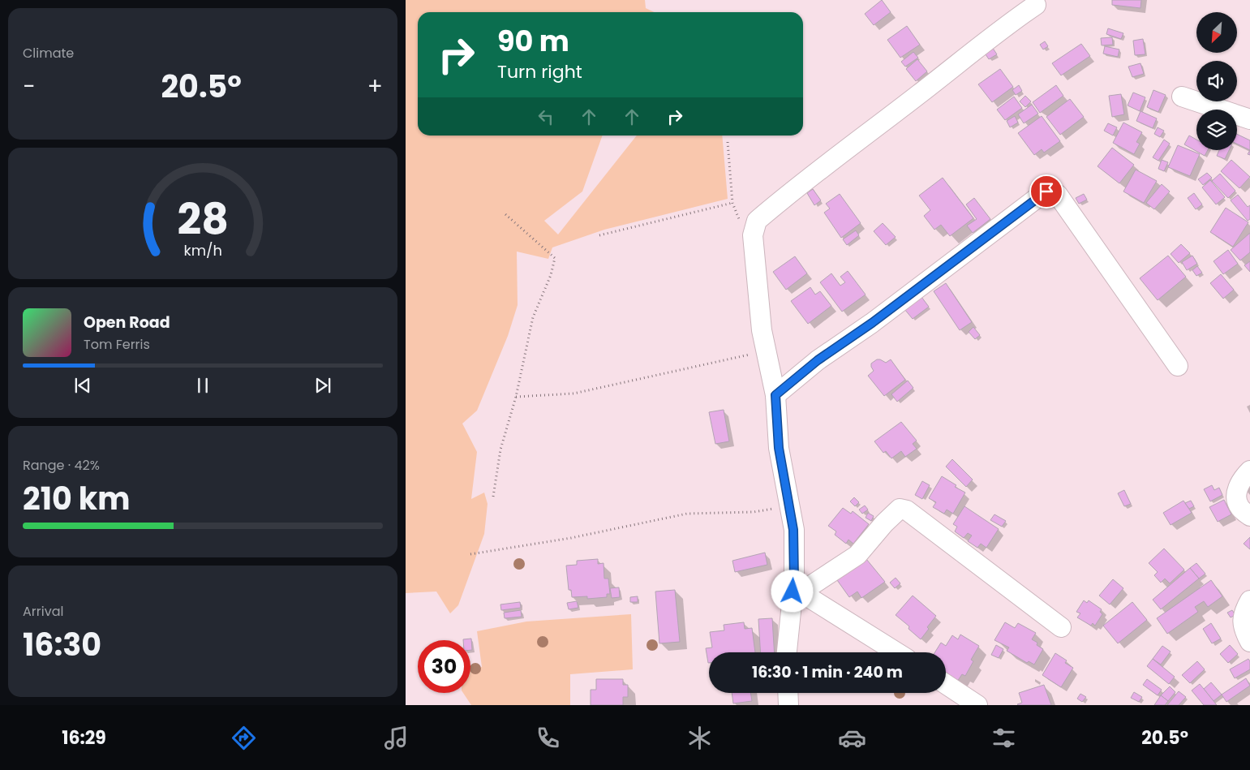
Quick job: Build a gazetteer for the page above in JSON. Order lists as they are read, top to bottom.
{
  "north": "bottom left",
  "page": {
    "tile": [
      "Climate",
      ["Range · 42%", "210 km"],
      ["Arrival", "16:30"]
    ],
    "turn": ["90 m", "Turn right"],
    "heat": ["−", "20.5°", "+"],
    "song": ["Open Road", "Tom Ferris"],
    "limit": "30",
    "trip": "16:30 · 1 min · 240 m",
    "tabs": ["16:29", "20.5°"],
    "gauge": ["28", "km/h"]
  }
}
